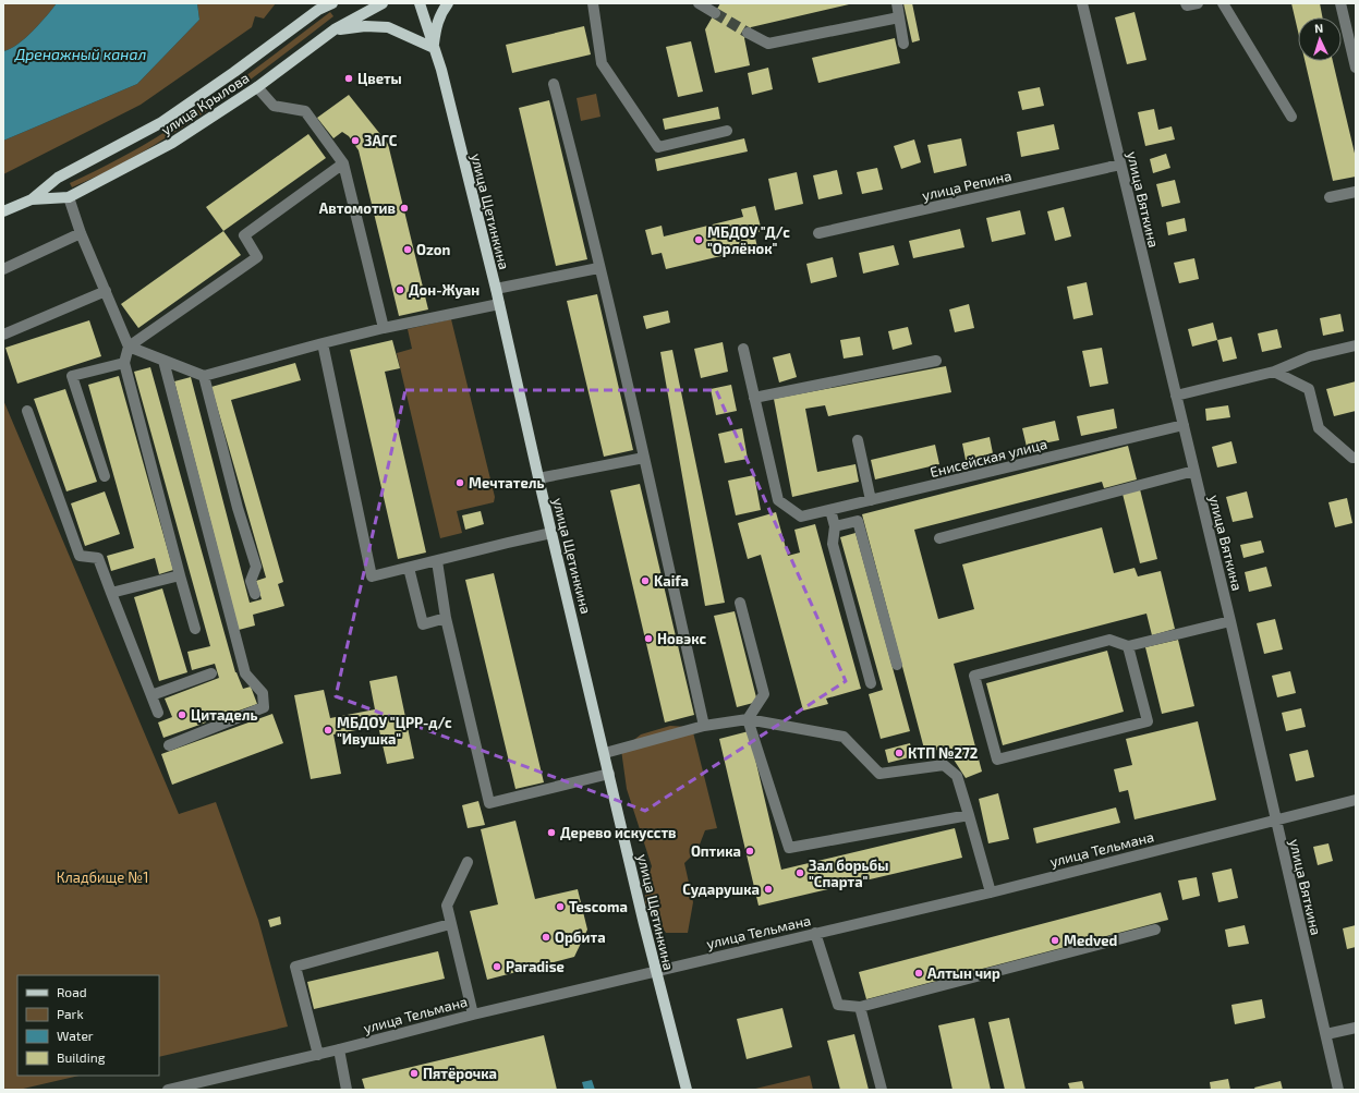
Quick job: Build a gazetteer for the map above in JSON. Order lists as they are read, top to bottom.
{
  "streets": {
    "main road": ["улица Крылова", "улица Щетинкина"],
    "street": [
      "улица Репина",
      "улица Вяткина",
      "Енисейская улица",
      "улица Тельмана"
    ]
  },
  "crossings": [
    ["улица Репина", "улица Вяткина"],
    ["улица Вяткина", "Енисейская улица"],
    ["улица Вяткина", "улица Тельмана"],
    ["улица Щетинкина", "улица Тельмана"]
  ],
  "water": ["Дренажный канал"],
  "parks": ["Кладбище №1"],
  "places": [
    "Цветы",
    "ЗАГС",
    "Автомотив",
    "МБДОУ \"Д/с \"Орлёнок\"",
    "Ozon",
    "Дон-Жуан",
    "Мечтатель",
    "Kaifa",
    "Новэкс",
    "Цитадель",
    "МБДОУ \"ЦРР-д/с \"Ивушка\"",
    "КТП №272",
    "Дерево искусств",
    "Оптика",
    "Зал борьбы \"Спарта\"",
    "Сударушка",
    "Tescoma",
    "Орбита",
    "Medved",
    "Paradise",
    "Алтын чир",
    "Пятёрочка"
  ],
  "legend": [
    "Road",
    "Park",
    "Water",
    "Building"
  ],
  "north": "top"
}
